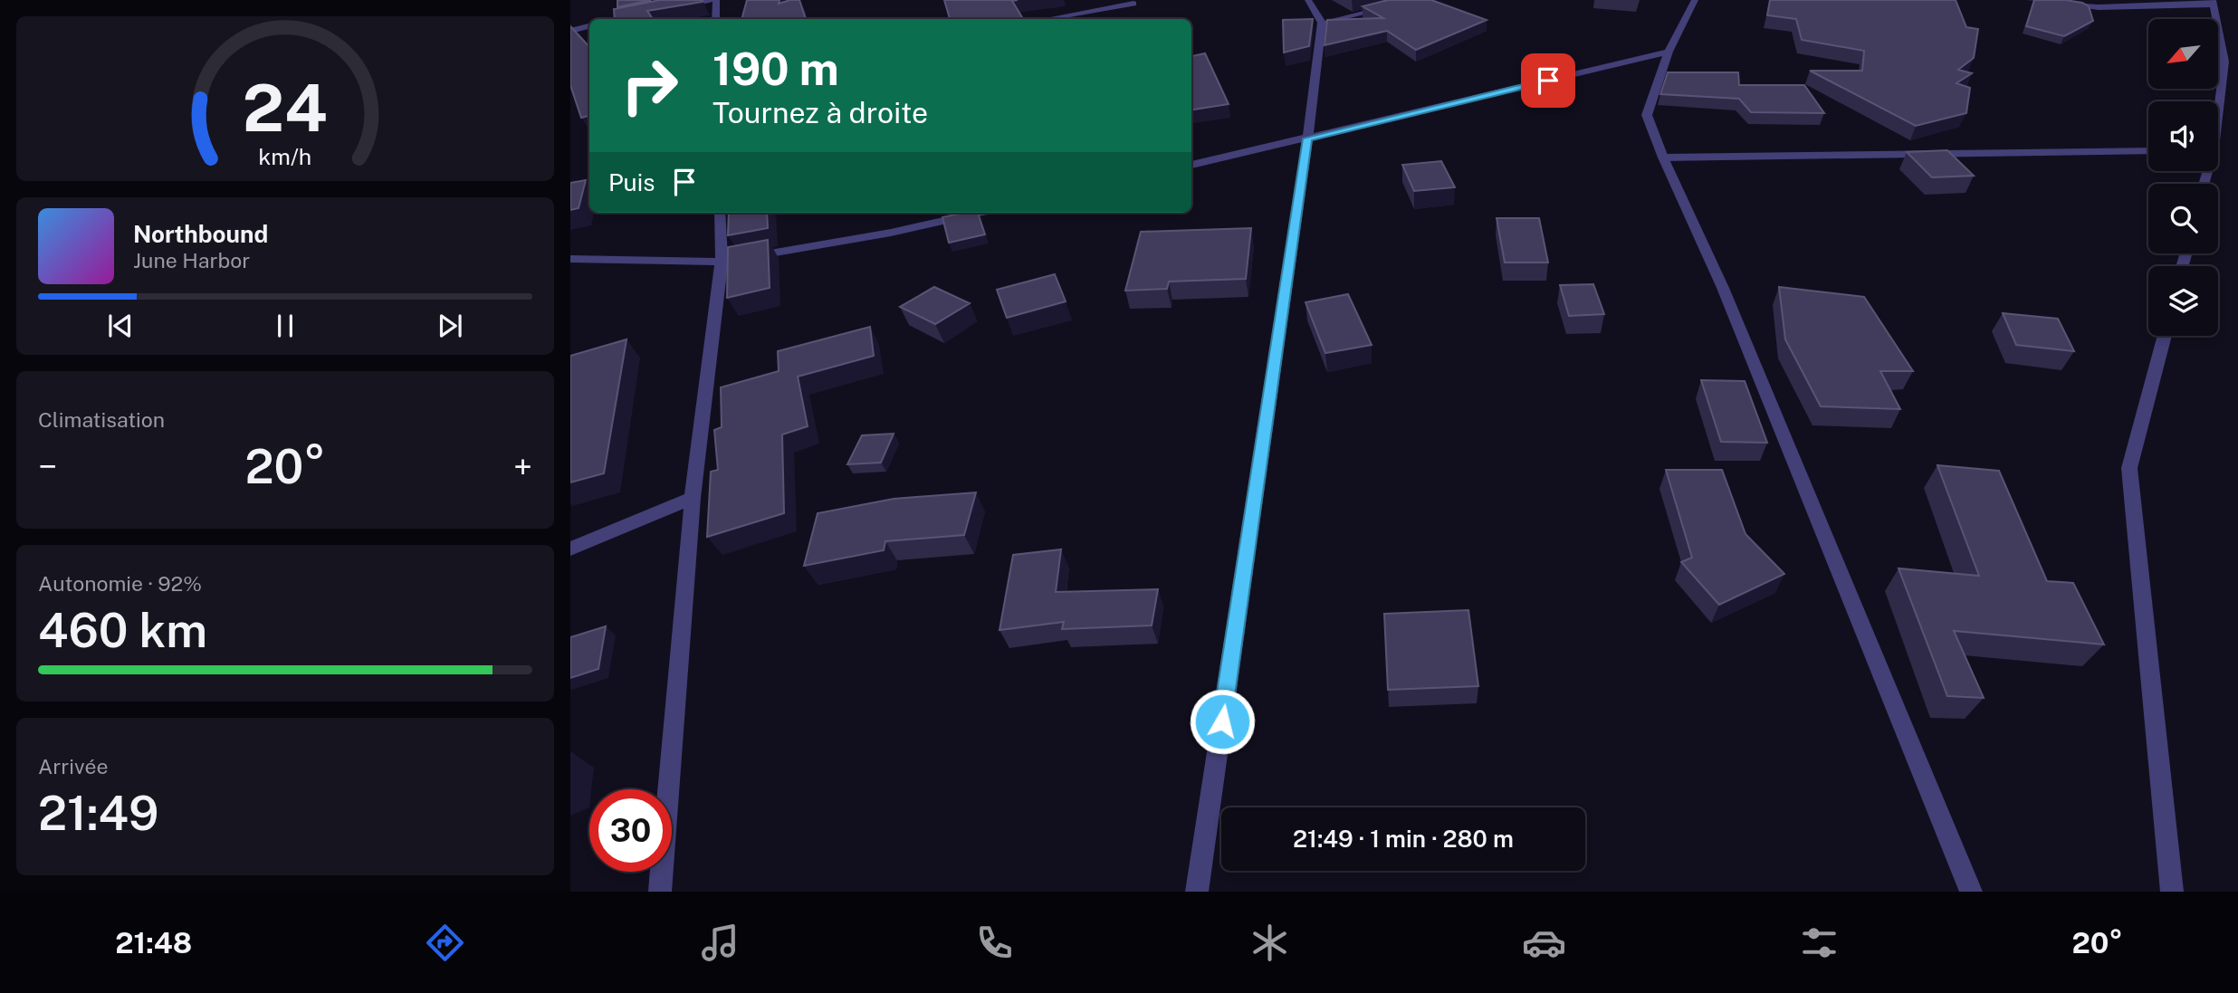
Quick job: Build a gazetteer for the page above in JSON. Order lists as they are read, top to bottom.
{
  "north": "bottom left",
  "page": {
    "turn": ["190 m", "Tournez à droite"],
    "then": "Puis",
    "song": ["Northbound", "June Harbor"],
    "tile": [
      "Climatisation",
      ["Autonomie · 92%", "460 km"],
      ["Arrivée", "21:49"]
    ],
    "heat": ["−", "20°", "+"],
    "limit": "30",
    "trip": "21:49 · 1 min · 280 m",
    "tabs": ["21:48", "20°"],
    "gauge": ["24", "km/h"]
  }
}
